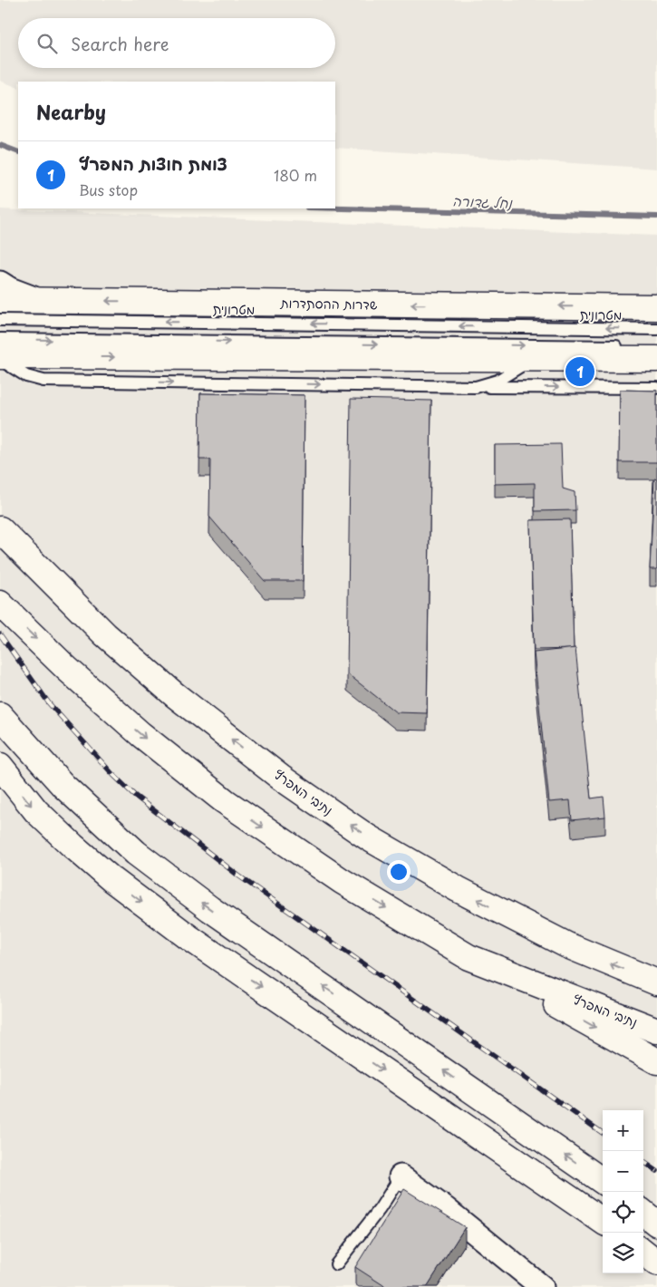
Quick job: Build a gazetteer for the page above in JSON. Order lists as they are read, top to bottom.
{
  "streets": {
    "main road": ["שדרות ההסתדרות", "נתיבי המפרץ"],
    "lane": ["מטרונית"]
  },
  "water": ["נחל גדורה"],
  "page": {
    "search": "Search here",
    "heading": "Nearby",
    "list": [
      {
        "mark": "1",
        "name": "צומת חוצות המפרץ",
        "note": "Bus stop",
        "value": "180 m"
      }
    ],
    "pins": "1",
    "map_buttons": ["+", "−"]
  }
}
